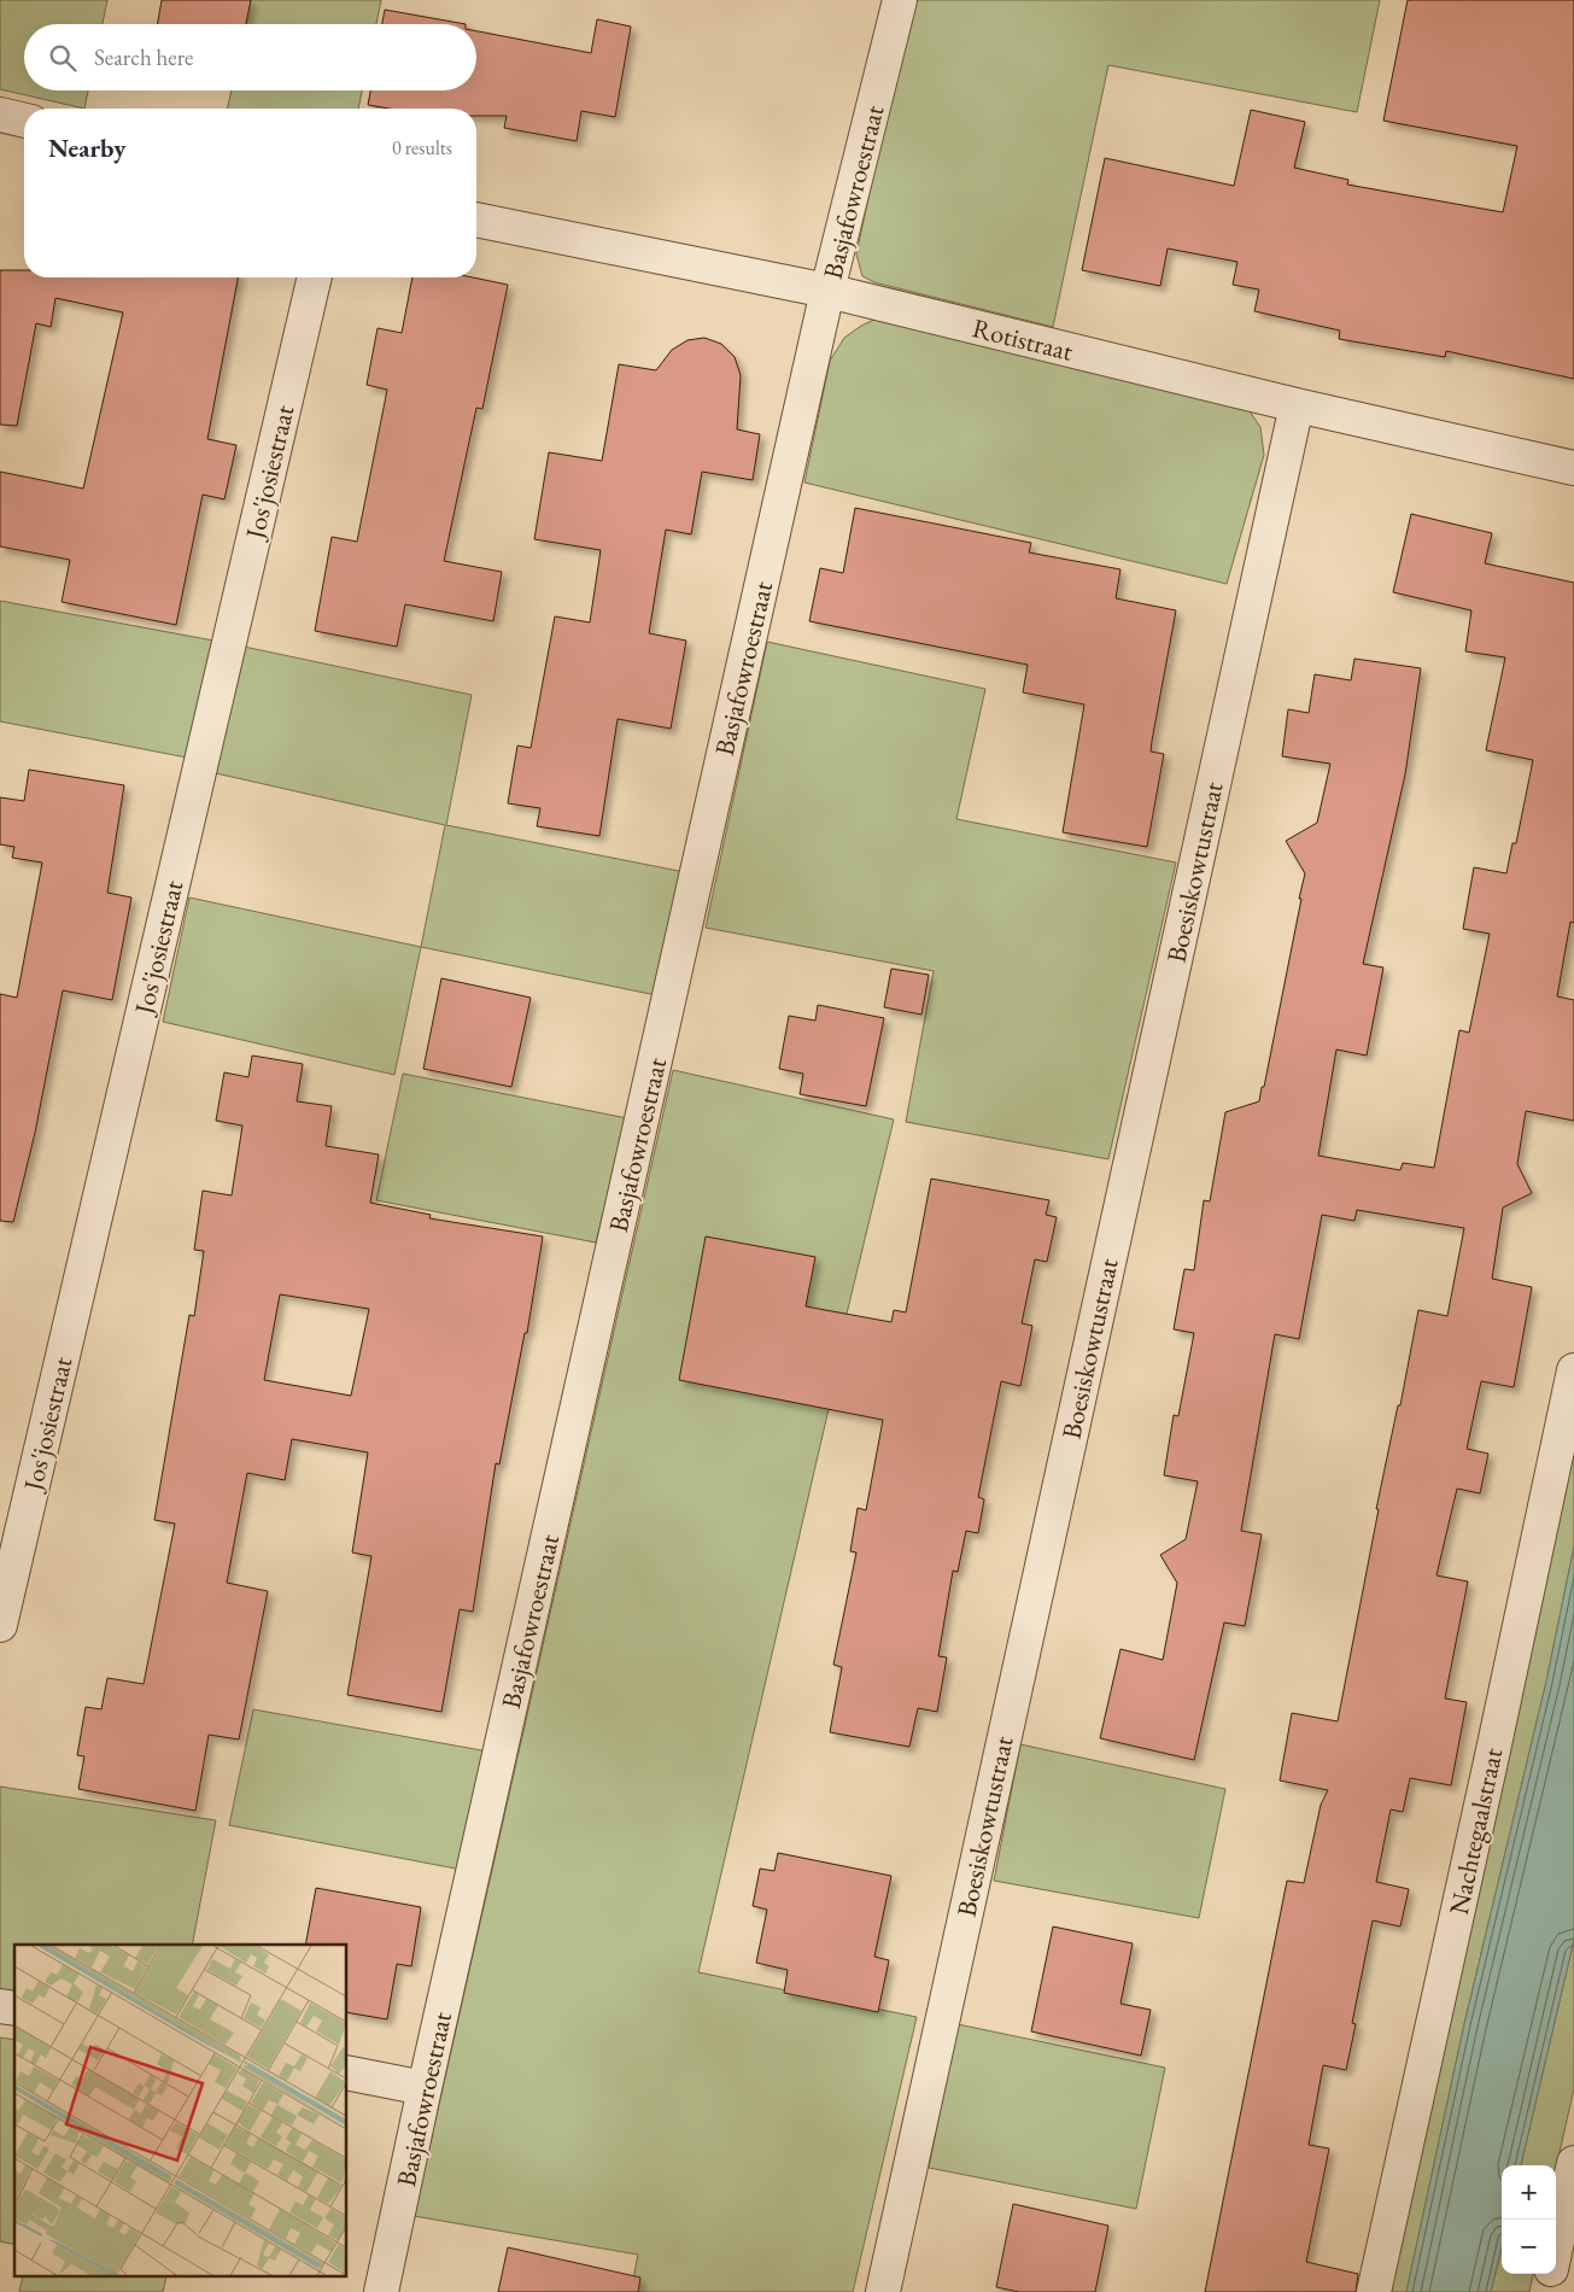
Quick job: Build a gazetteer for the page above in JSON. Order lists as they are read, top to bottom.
{
  "streets": {
    "street": [
      "Basjafowroestraat",
      "Rotistraat",
      "Jos'josiestraat",
      "Boesiskowtustraat",
      "Nachtegaalstraat"
    ]
  },
  "crossings": [
    ["Basjafowroestraat", "Rotistraat"],
    ["Rotistraat", "Boesiskowtustraat"]
  ],
  "page": {
    "search": "Search here",
    "heading": ["Nearby", "0 results"],
    "map_buttons": ["+", "−"]
  }
}
